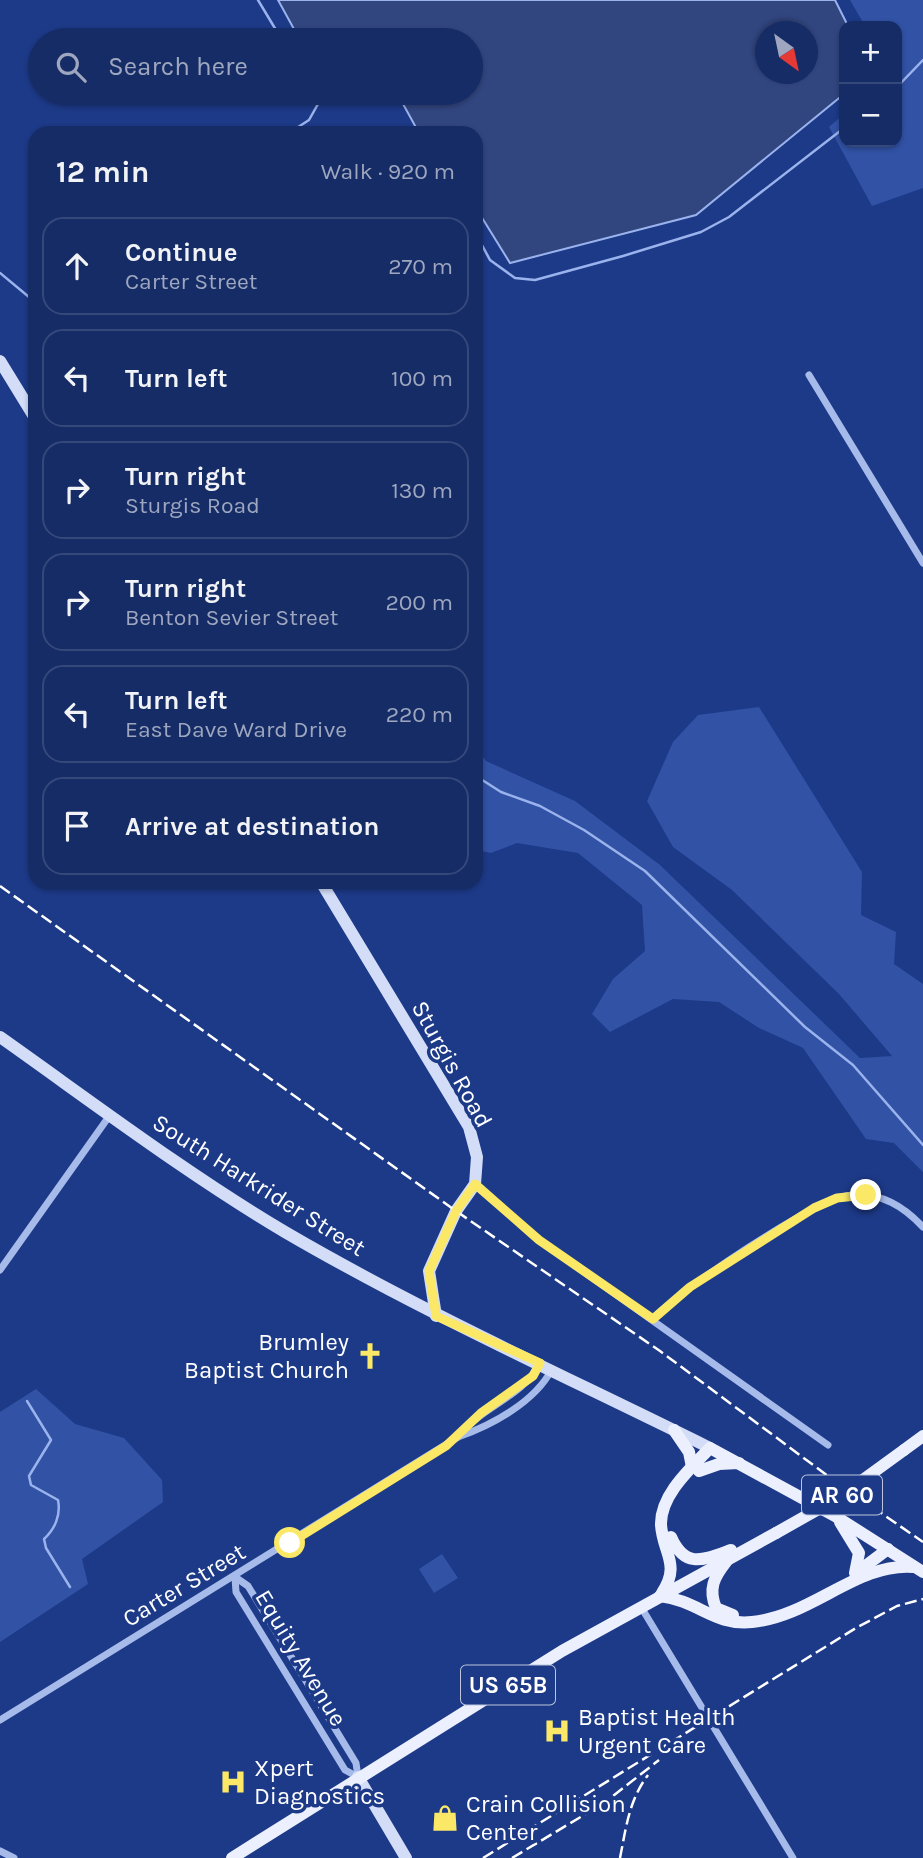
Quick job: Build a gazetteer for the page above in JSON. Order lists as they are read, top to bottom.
{
  "streets": {
    "main road": [
      "Sturgis Road",
      "South Harkrider Street",
      "AR 60",
      "Equity Avenue",
      "US 65B"
    ],
    "street": ["Carter Street"]
  },
  "crossings": [
    ["South Harkrider Street", "Carter Street"],
    ["AR 60", "US 65B"],
    ["Carter Street", "Equity Avenue"],
    ["Equity Avenue", "US 65B"]
  ],
  "places": {
    "church": ["Brumley Baptist Church"],
    "hospital": ["Baptist Health Urgent Care", "Xpert Diagnostics"],
    "shop": ["Crain Collision Center"]
  },
  "north": "bottom right",
  "page": {
    "map_buttons": ["+", "−"],
    "search": "Search here",
    "heading": ["12 min", "Walk · 920 m"],
    "list": [
      ["Continue", "Carter Street", "270 m"],
      ["Turn left", "100 m"],
      ["Turn right", "Sturgis Road", "130 m"],
      ["Turn right", "Benton Sevier Street", "200 m"],
      ["Turn left", "East Dave Ward Drive", "220 m"],
      "Arrive at destination"
    ]
  }
}
